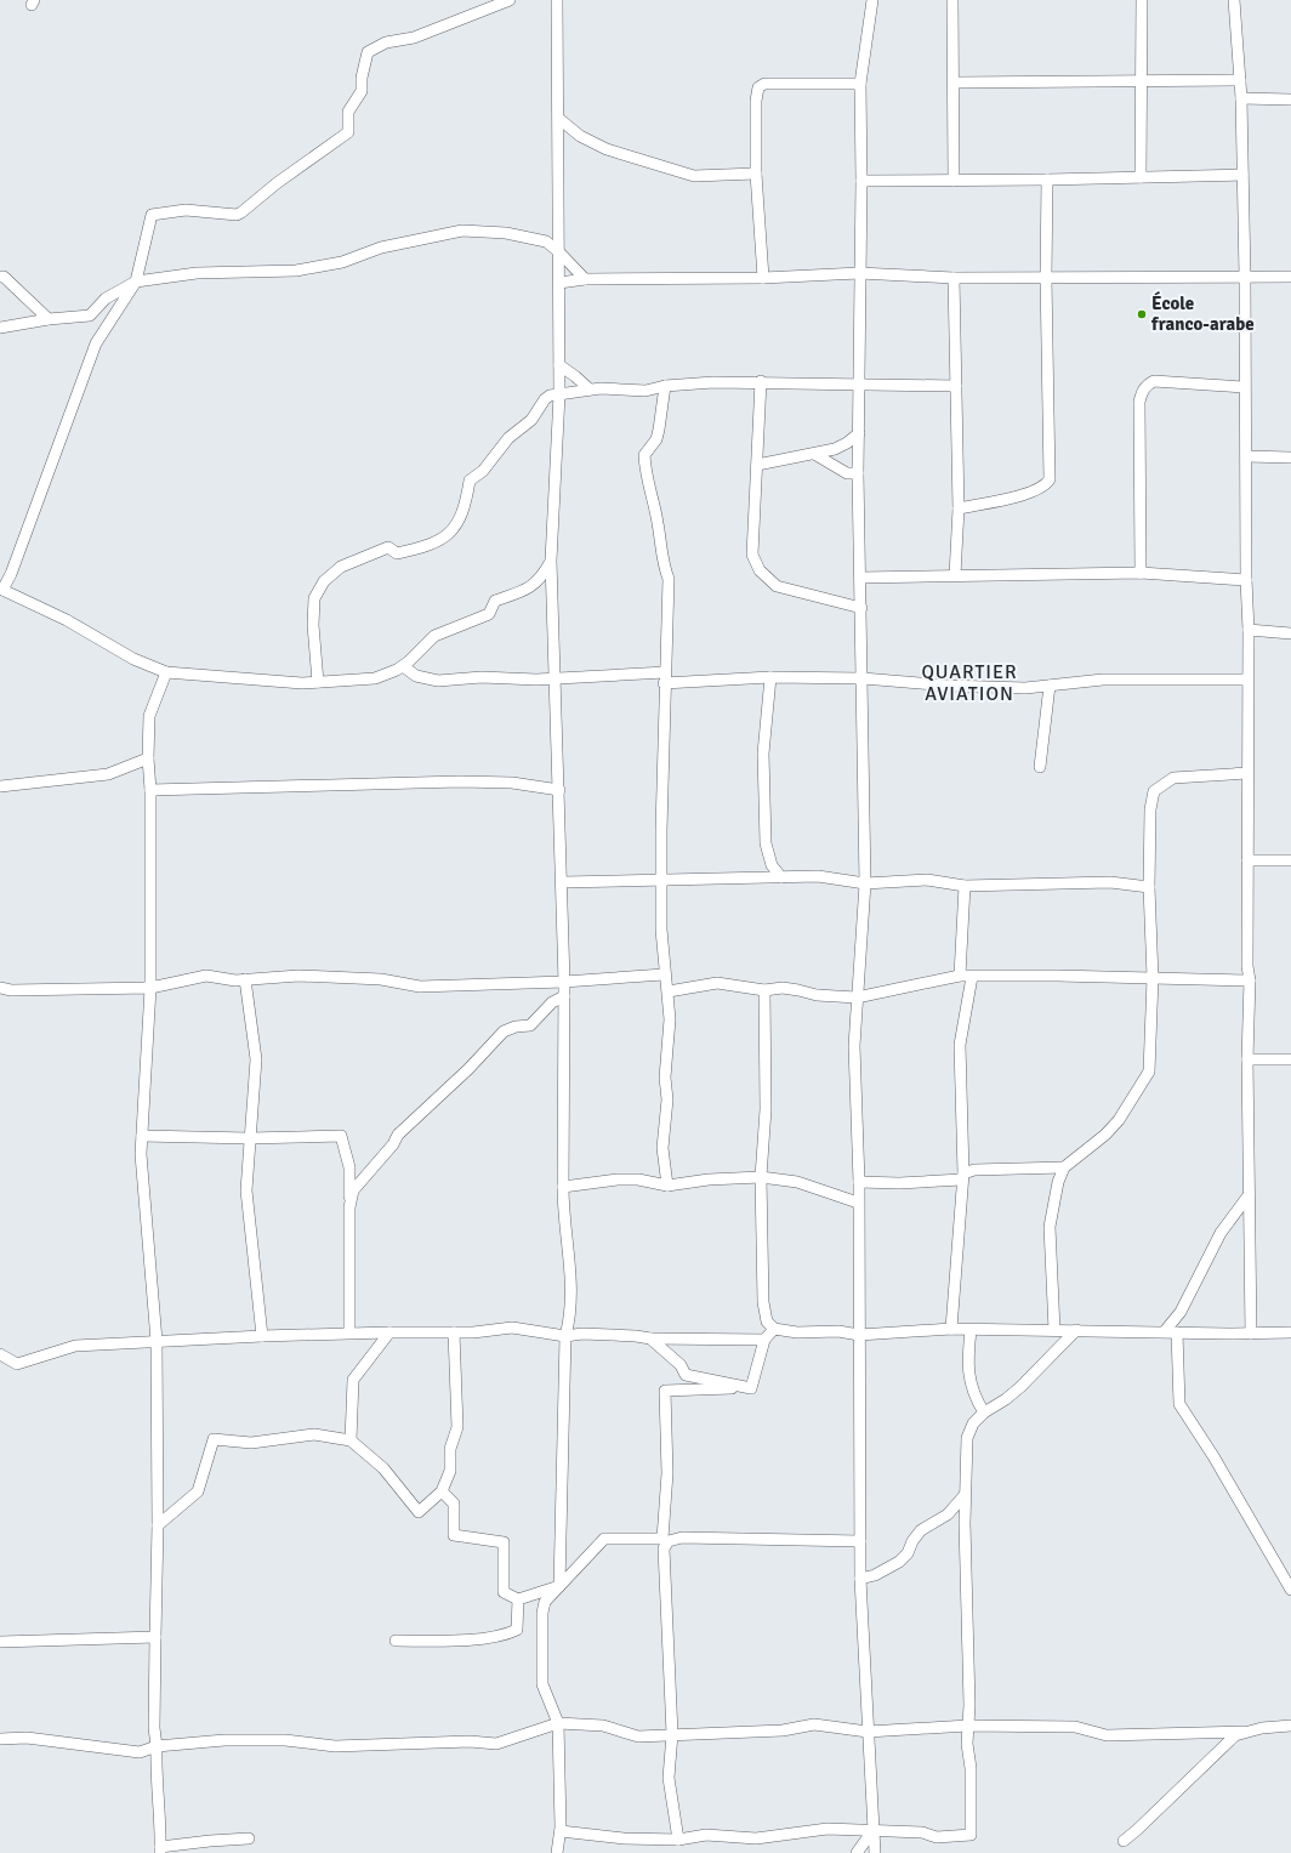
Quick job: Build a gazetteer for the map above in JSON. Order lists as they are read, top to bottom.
{
  "districts": ["QUARTIER AVIATION"],
  "places": ["École franco-arabe"]
}
